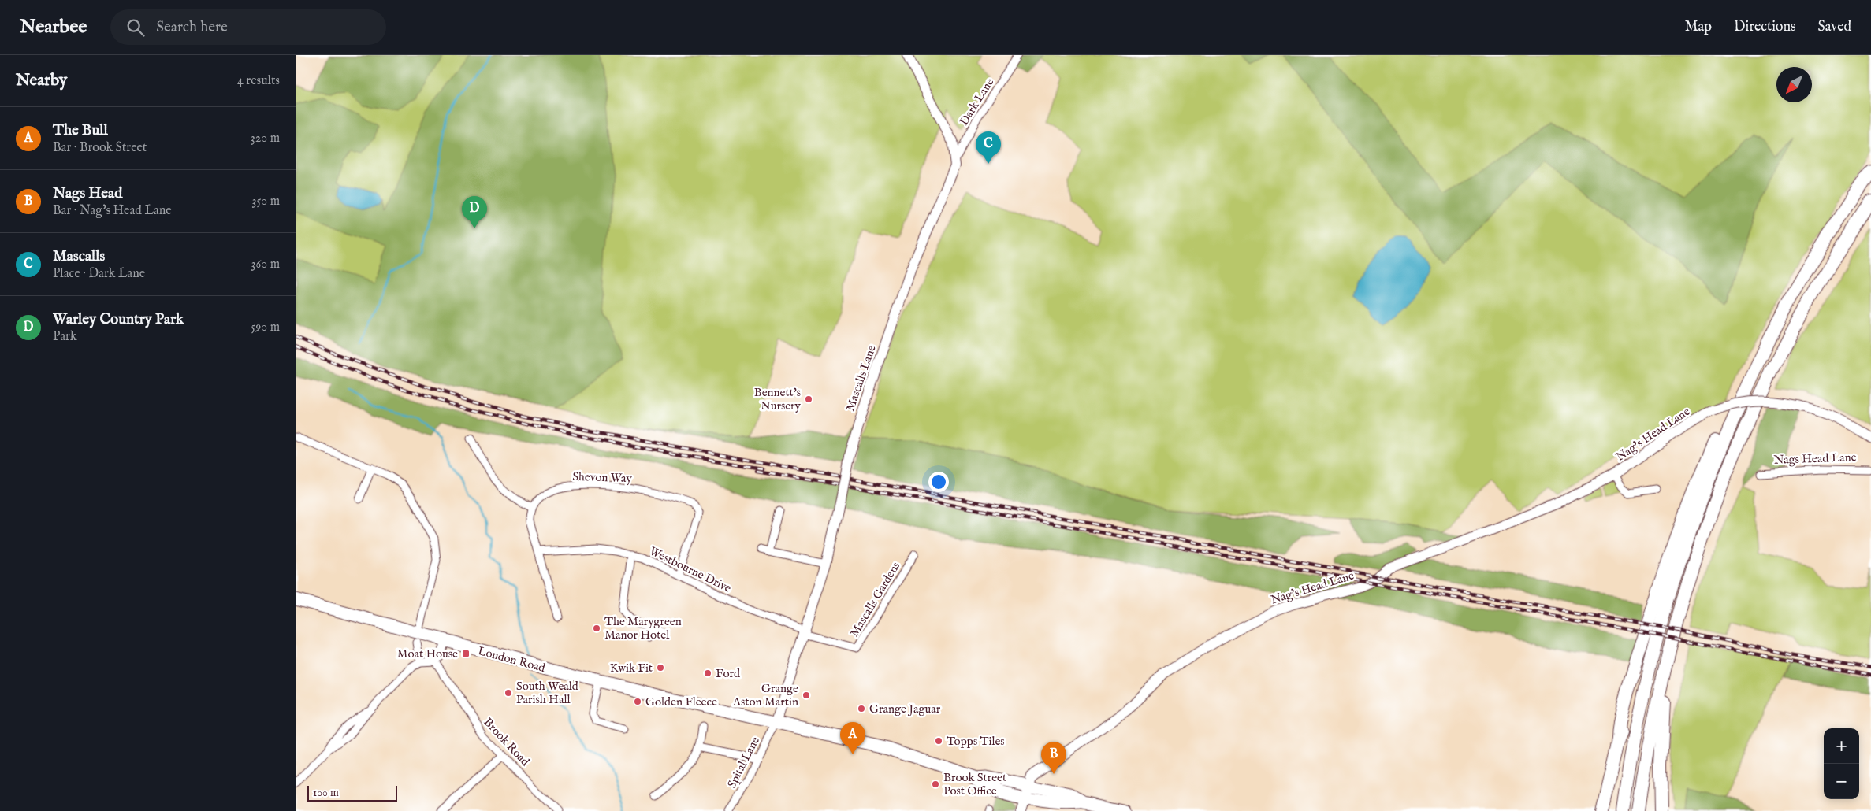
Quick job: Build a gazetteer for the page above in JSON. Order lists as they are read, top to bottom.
{
  "streets": {
    "main road": ["London Road"],
    "street": [
      "Dark Lane",
      "Mascalls Lane",
      "Nag's Head Lane",
      "Nags Head Lane",
      "Shevon Way",
      "Westbourne Drive",
      "Mascalls Gardens",
      "Brook Road",
      "Spital Lane"
    ]
  },
  "crossings": [
    ["Dark Lane", "Mascalls Lane"],
    ["Mascalls Lane", "Westbourne Drive"],
    ["Mascalls Lane", "Mascalls Gardens"],
    ["Mascalls Lane", "London Road"],
    ["Mascalls Lane", "Spital Lane"],
    ["Shevon Way", "Westbourne Drive"],
    ["Westbourne Drive", "Mascalls Gardens"],
    ["London Road", "Spital Lane"]
  ],
  "places": {
    "other": [
      "Bennett's Nursery",
      "The Marygreen Manor Hotel",
      "Kwik Fit",
      "Ford",
      "South Weald Parish Hall",
      "Grange Aston Martin",
      "Golden Fleece",
      "Grange Jaguar",
      "Topps Tiles",
      "Brook Street Post Office"
    ],
    "transit": ["Moat House"]
  },
  "scale_bar": "100 m",
  "north": "bottom left",
  "page": {
    "header": "Nearbee",
    "search": "Search here",
    "nav": ["Map", "Directions", "Saved"],
    "heading": ["Nearby", "4 results"],
    "list": [
      {
        "mark": "A",
        "name": "The Bull",
        "note": "Bar · Brook Street",
        "value": "320 m"
      },
      {
        "mark": "B",
        "name": "Nags Head",
        "note": "Bar · Nag's Head Lane",
        "value": "350 m"
      },
      {
        "mark": "C",
        "name": "Mascalls",
        "note": "Place · Dark Lane",
        "value": "360 m"
      },
      {
        "mark": "D",
        "name": "Warley Country Park",
        "note": "Park",
        "value": "590 m"
      }
    ],
    "pins": [
      "C",
      "D",
      "A",
      "B"
    ],
    "map_buttons": ["+", "−"],
    "scale": "100 m"
  }
}
